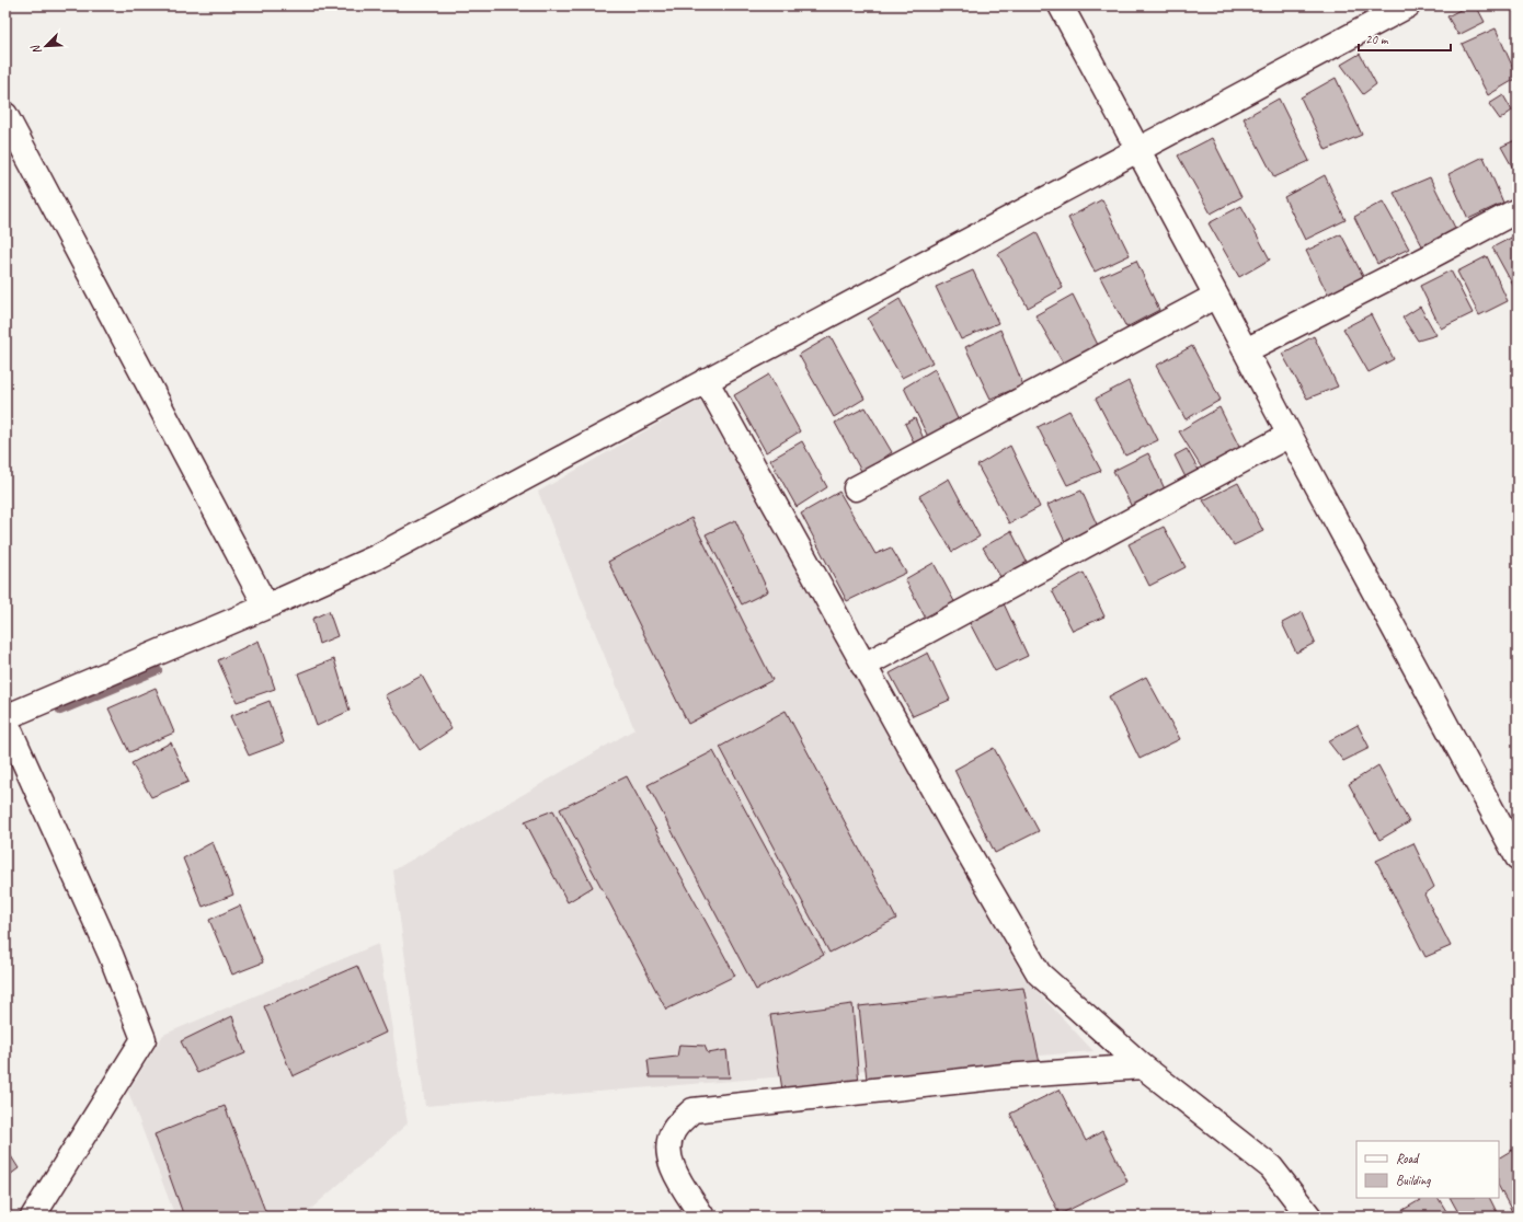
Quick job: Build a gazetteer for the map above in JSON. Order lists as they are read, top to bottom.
{
  "legend": ["Road", "Building"],
  "scale_bar": "20 m",
  "north": "bottom left"
}
